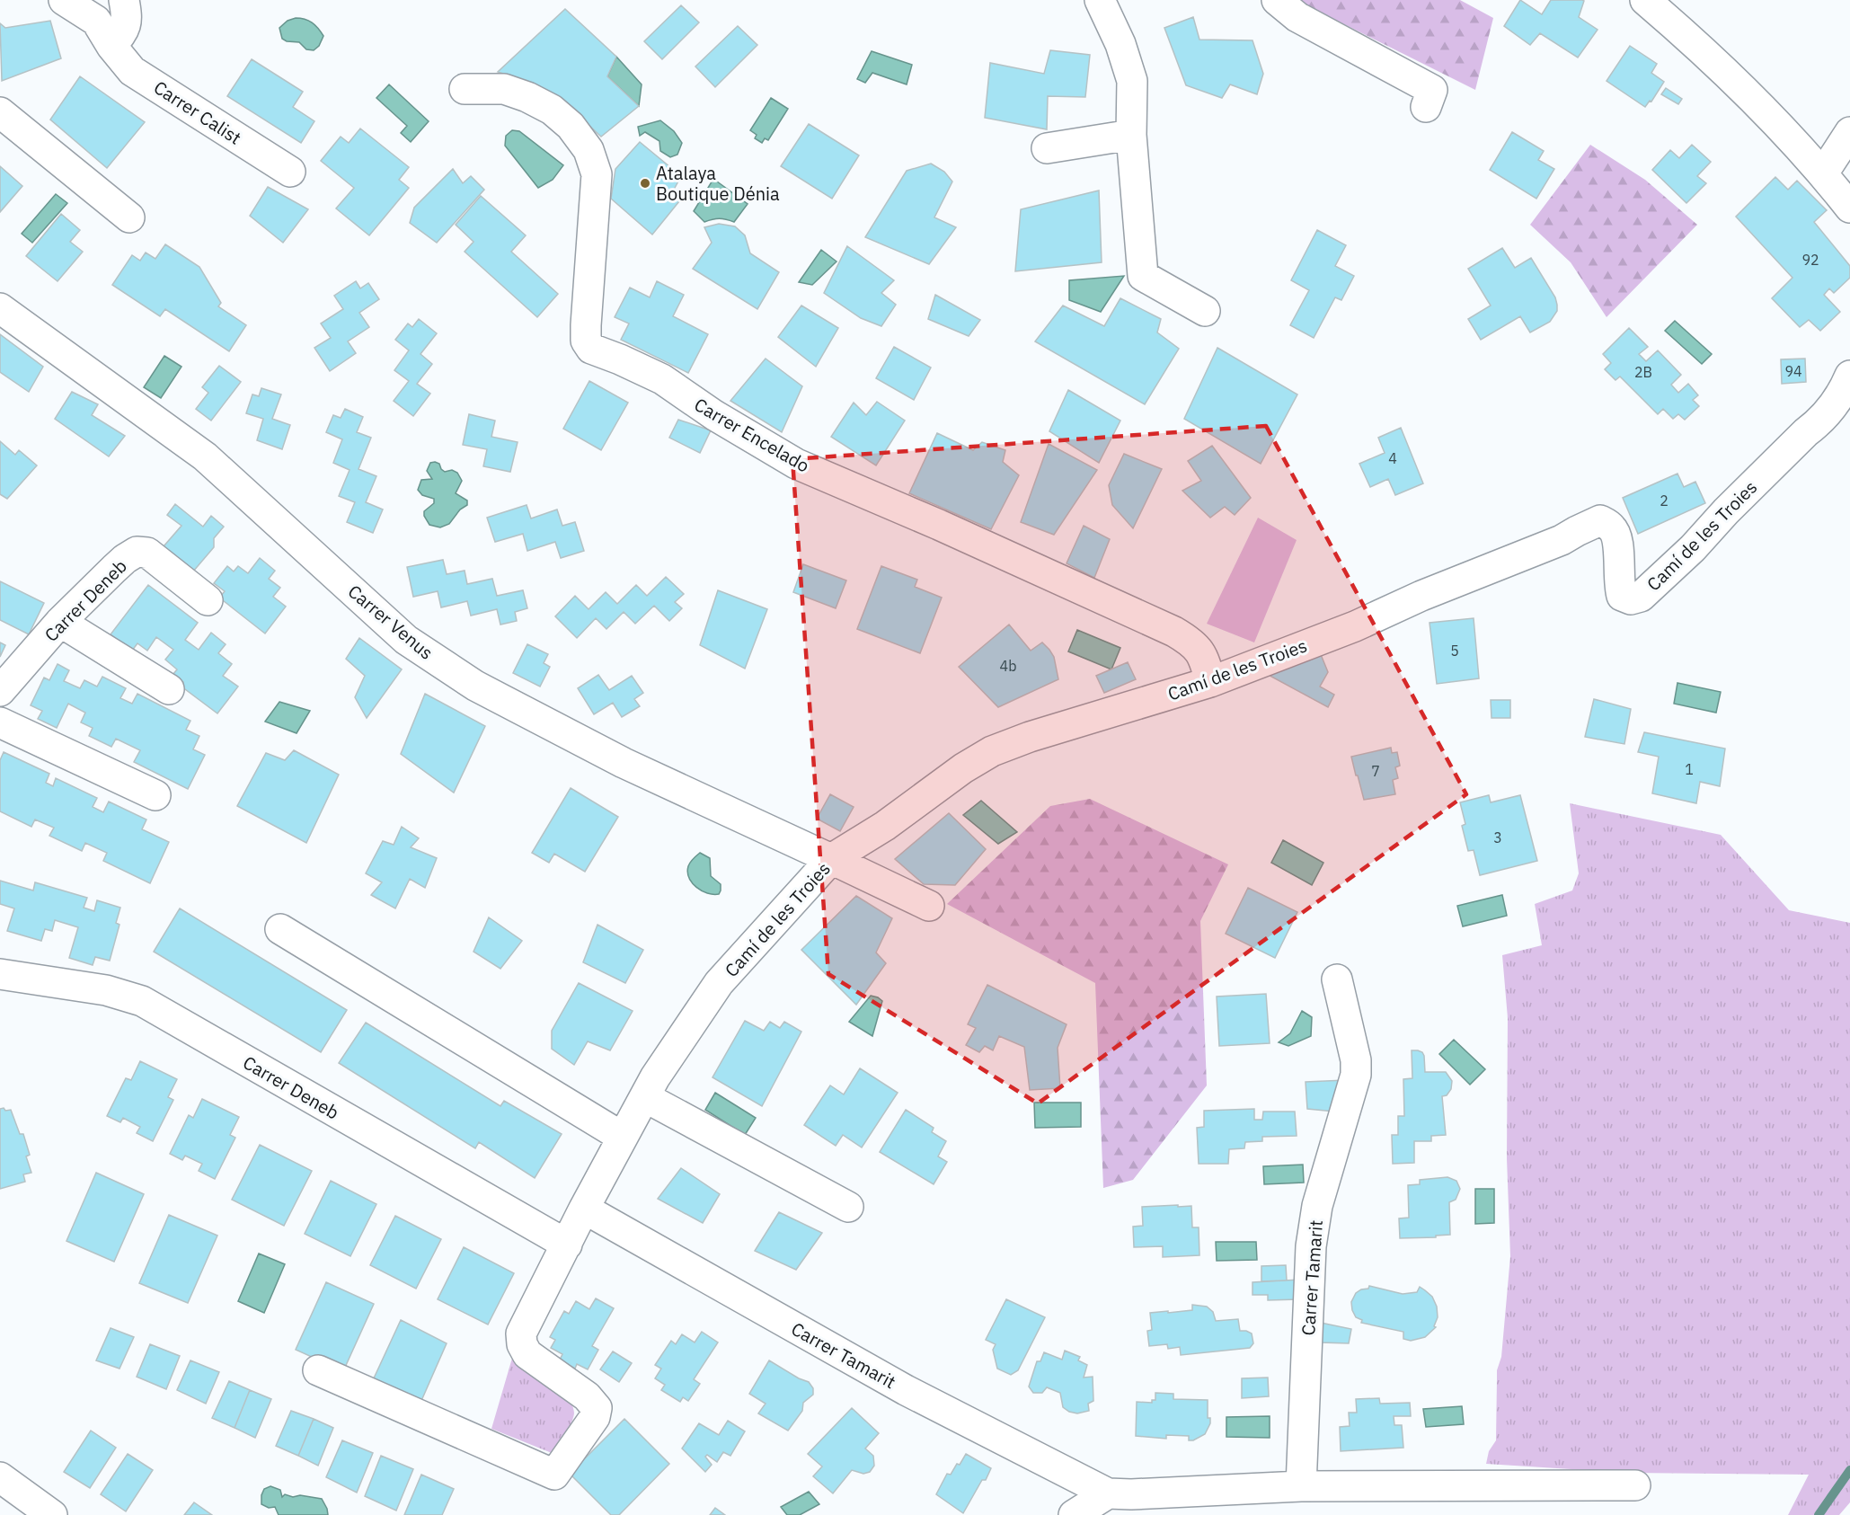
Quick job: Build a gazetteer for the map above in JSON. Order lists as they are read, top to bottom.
{
  "streets": {
    "street": [
      "Carrer Calist",
      "Carrer Encelado",
      "Camí de les Troies",
      "Carrer Deneb",
      "Carrer Venus",
      "Carrer Tamarit"
    ]
  },
  "crossings": [
    ["Carrer Encelado", "Camí de les Troies"],
    ["Camí de les Troies", "Carrer Deneb"],
    ["Camí de les Troies", "Carrer Venus"],
    ["Camí de les Troies", "Carrer Tamarit"]
  ],
  "places": ["Atalaya Boutique Dénia"],
  "house_numbers": [
    "92",
    "94",
    "2B",
    "4",
    "2",
    "5",
    "4b",
    "1",
    "7",
    "3"
  ]
}
